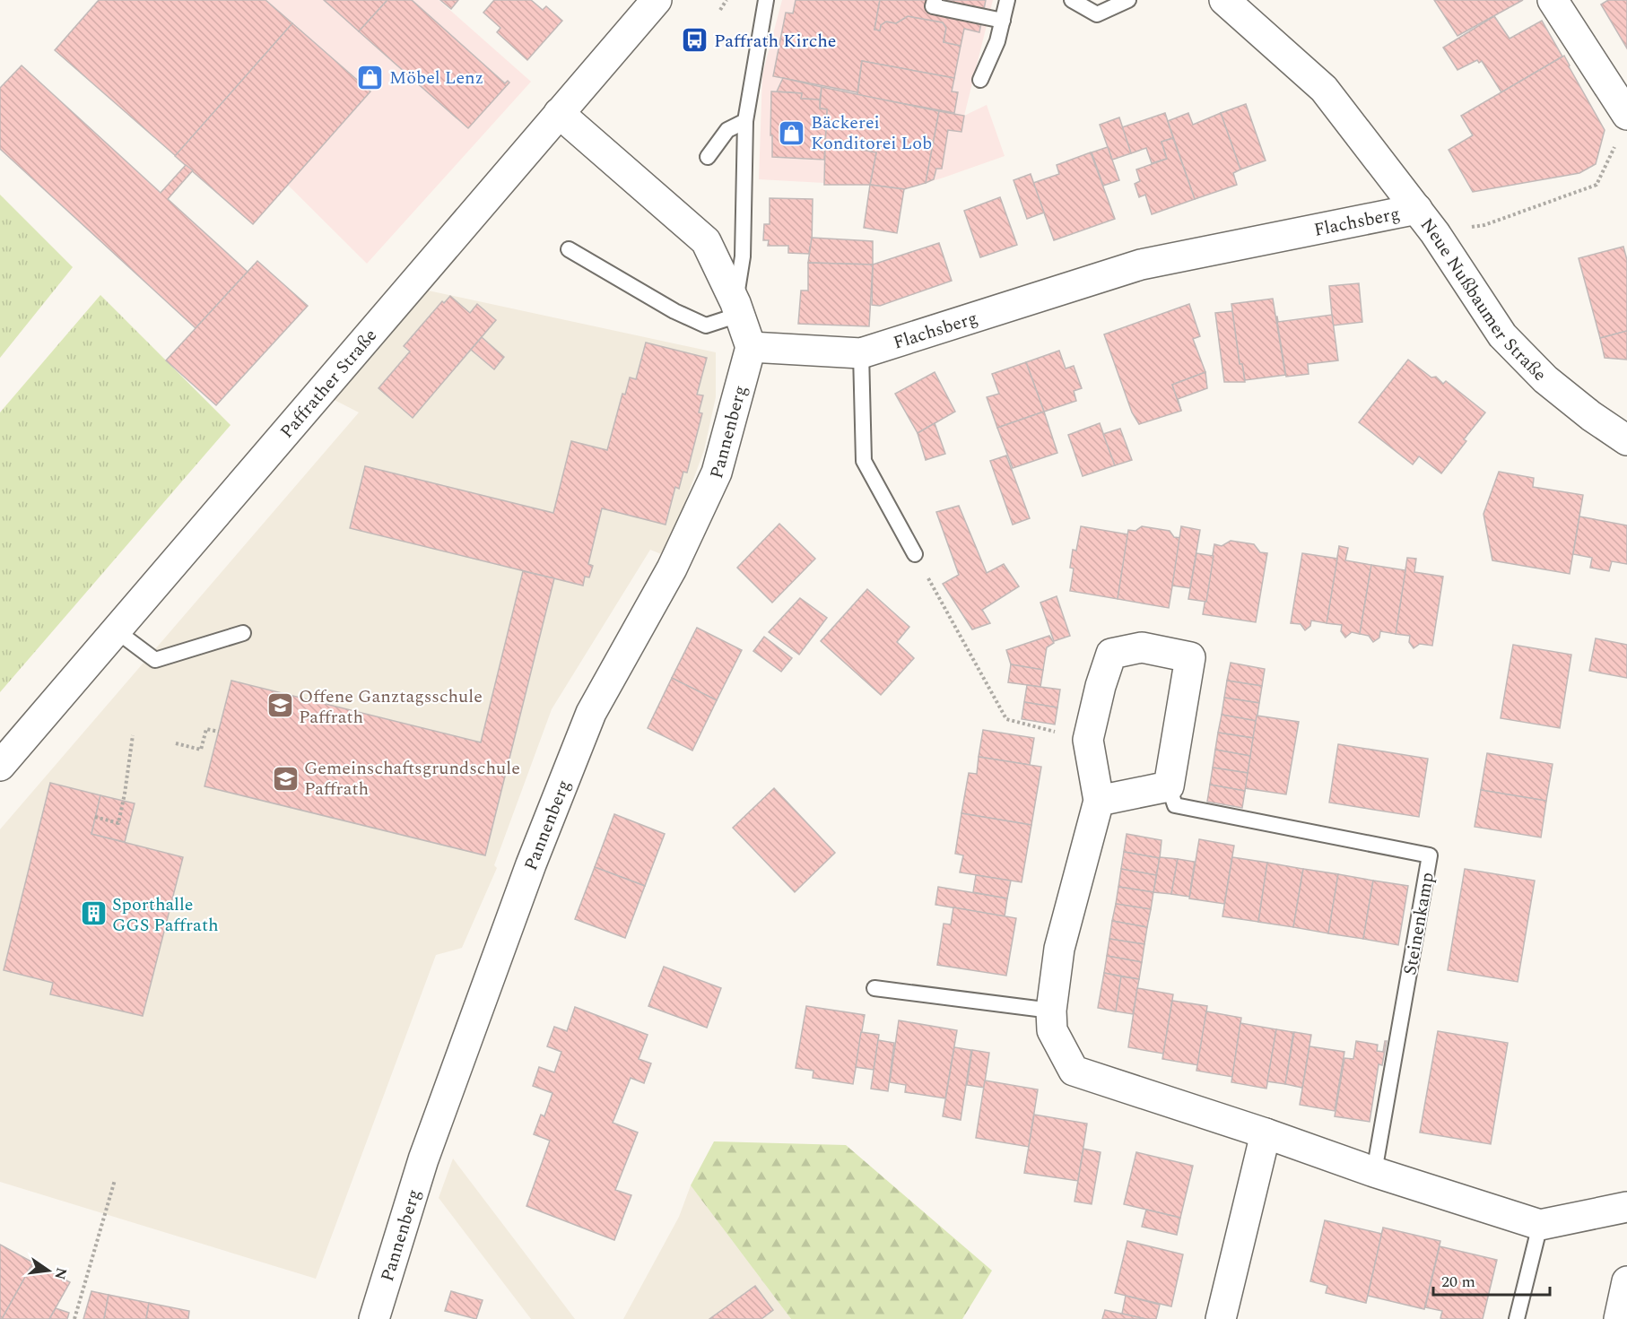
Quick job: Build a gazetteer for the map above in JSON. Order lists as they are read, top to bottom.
{
  "streets": {
    "street": [
      "Flachsberg",
      "Neue Nußbaumer Straße",
      "Paffrather Straße",
      "Pannenberg"
    ],
    "lane": ["Steinenkamp"]
  },
  "crossings": [
    ["Flachsberg", "Neue Nußbaumer Straße"],
    ["Flachsberg", "Pannenberg"]
  ],
  "places": {
    "bus stop": ["Paffrath Kirche"],
    "shop": ["Möbel Lenz", "Bäckerei Konditorei Lob"],
    "school or university": ["Offene Ganztagsschule Paffrath", "Gemeinschaftsgrundschule Paffrath"],
    "building": ["Sporthalle GGS Paffrath"]
  },
  "scale_bar": "20 m",
  "north": "right"
}
